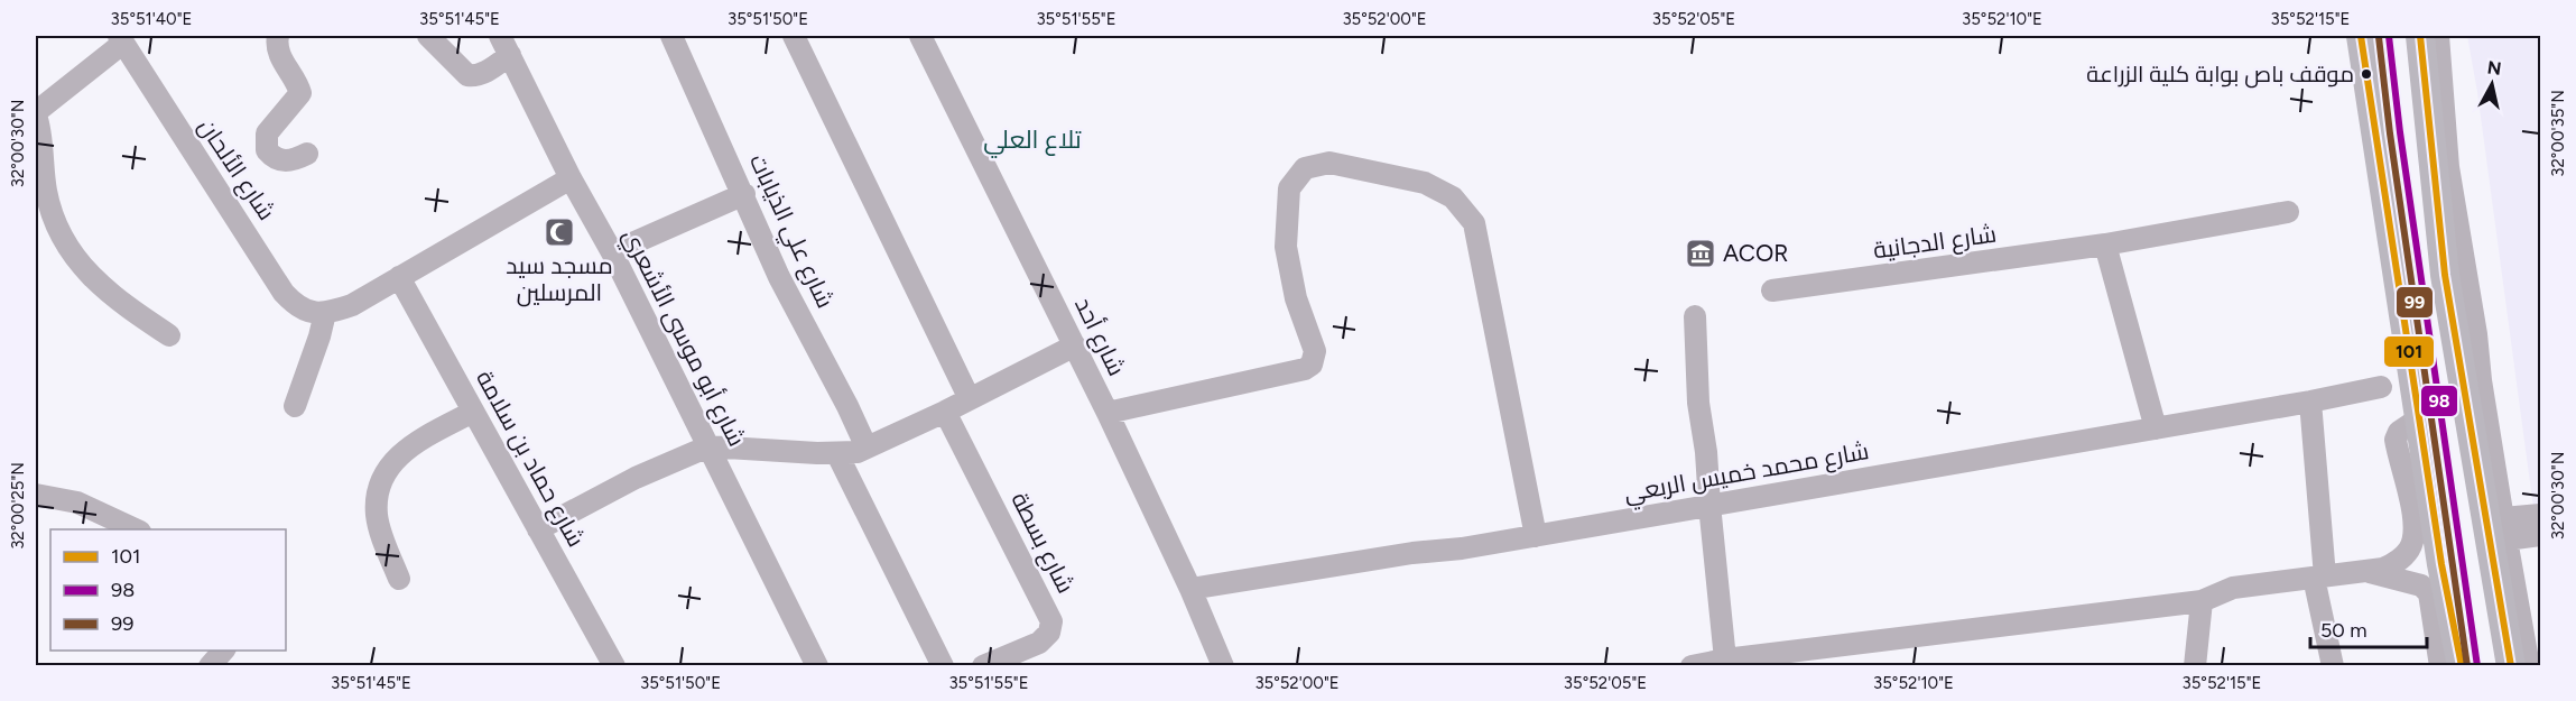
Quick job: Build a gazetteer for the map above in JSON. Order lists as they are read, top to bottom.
{
  "streets": {
    "street": [
      "شارع الألحان",
      "شارع علي الذيابات",
      "شارع الدجانية",
      "شارع أحد",
      "شارع أبو موسى الأشعري",
      "شارع حماد بن سلامة",
      "شارع محمد خميس الربعي",
      "شارع بسطة"
    ]
  },
  "crossings": [
    ["شارع أحد", "شارع محمد خميس الربعي"]
  ],
  "districts": ["تلاع العلي"],
  "places": {
    "other": ["موقف باص بوابة كلية الزراعة"],
    "mosque": ["مسجد سيد المرسلين"],
    "museum": ["ACOR"]
  },
  "lines": ["transit line 101", "transit line 98", "transit line 99"],
  "legend": ["101", "98", "99"],
  "scale_bar": "50 m",
  "north": "top",
  "coordinates": [
    "35°51'40\"E",
    "35°51'45\"E",
    "35°51'50\"E",
    "35°51'55\"E",
    "35°52'00\"E",
    "35°52'05\"E",
    "35°52'10\"E",
    "35°52'15\"E",
    "32°00'35\"N",
    "32°00'30\"N",
    "32°00'25\"N"
  ]
}
